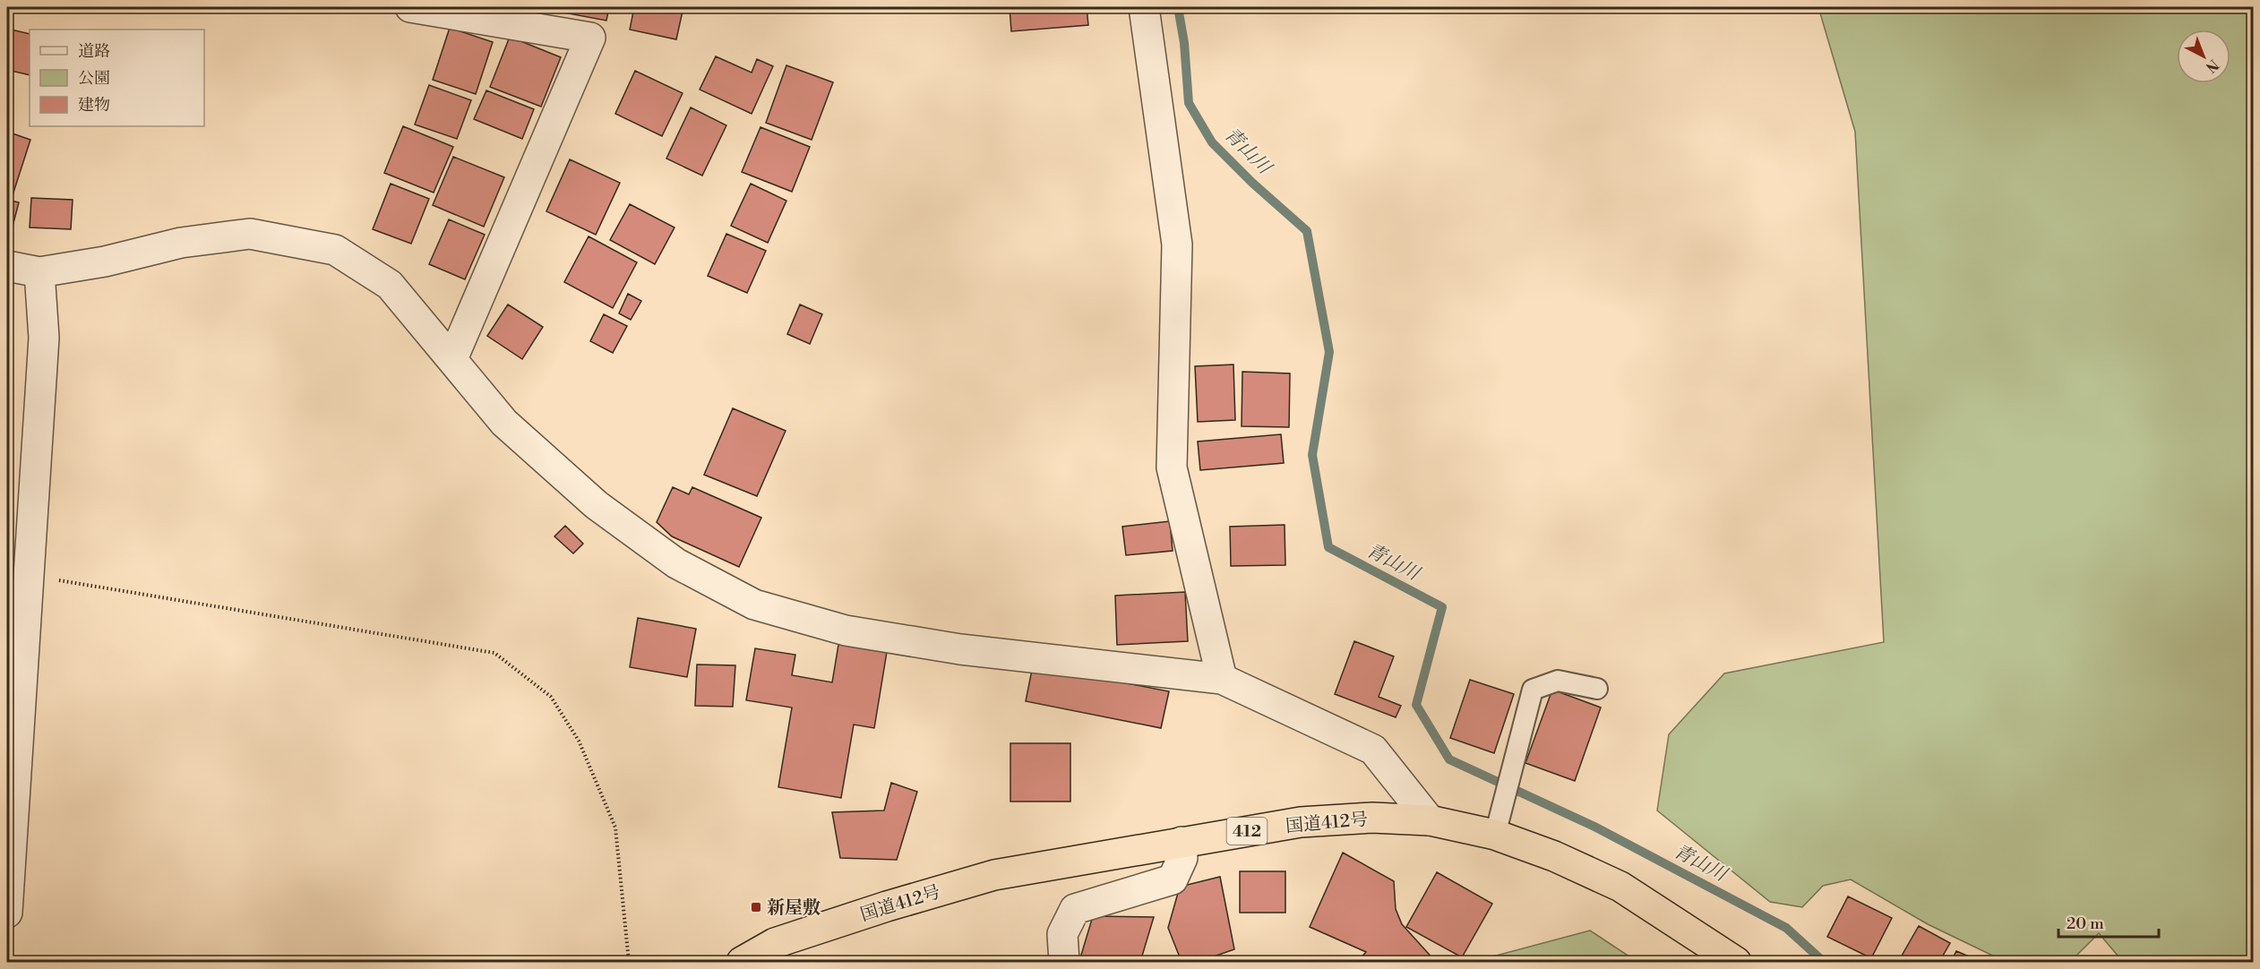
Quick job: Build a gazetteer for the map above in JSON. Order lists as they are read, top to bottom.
{
  "streets": {
    "highway": ["国道412号", "412"]
  },
  "water": ["青山川"],
  "places": {
    "transit": ["新屋敷"]
  },
  "legend": ["道路", "公園", "建物"],
  "scale_bar": "20 m",
  "north": "bottom right"
}
